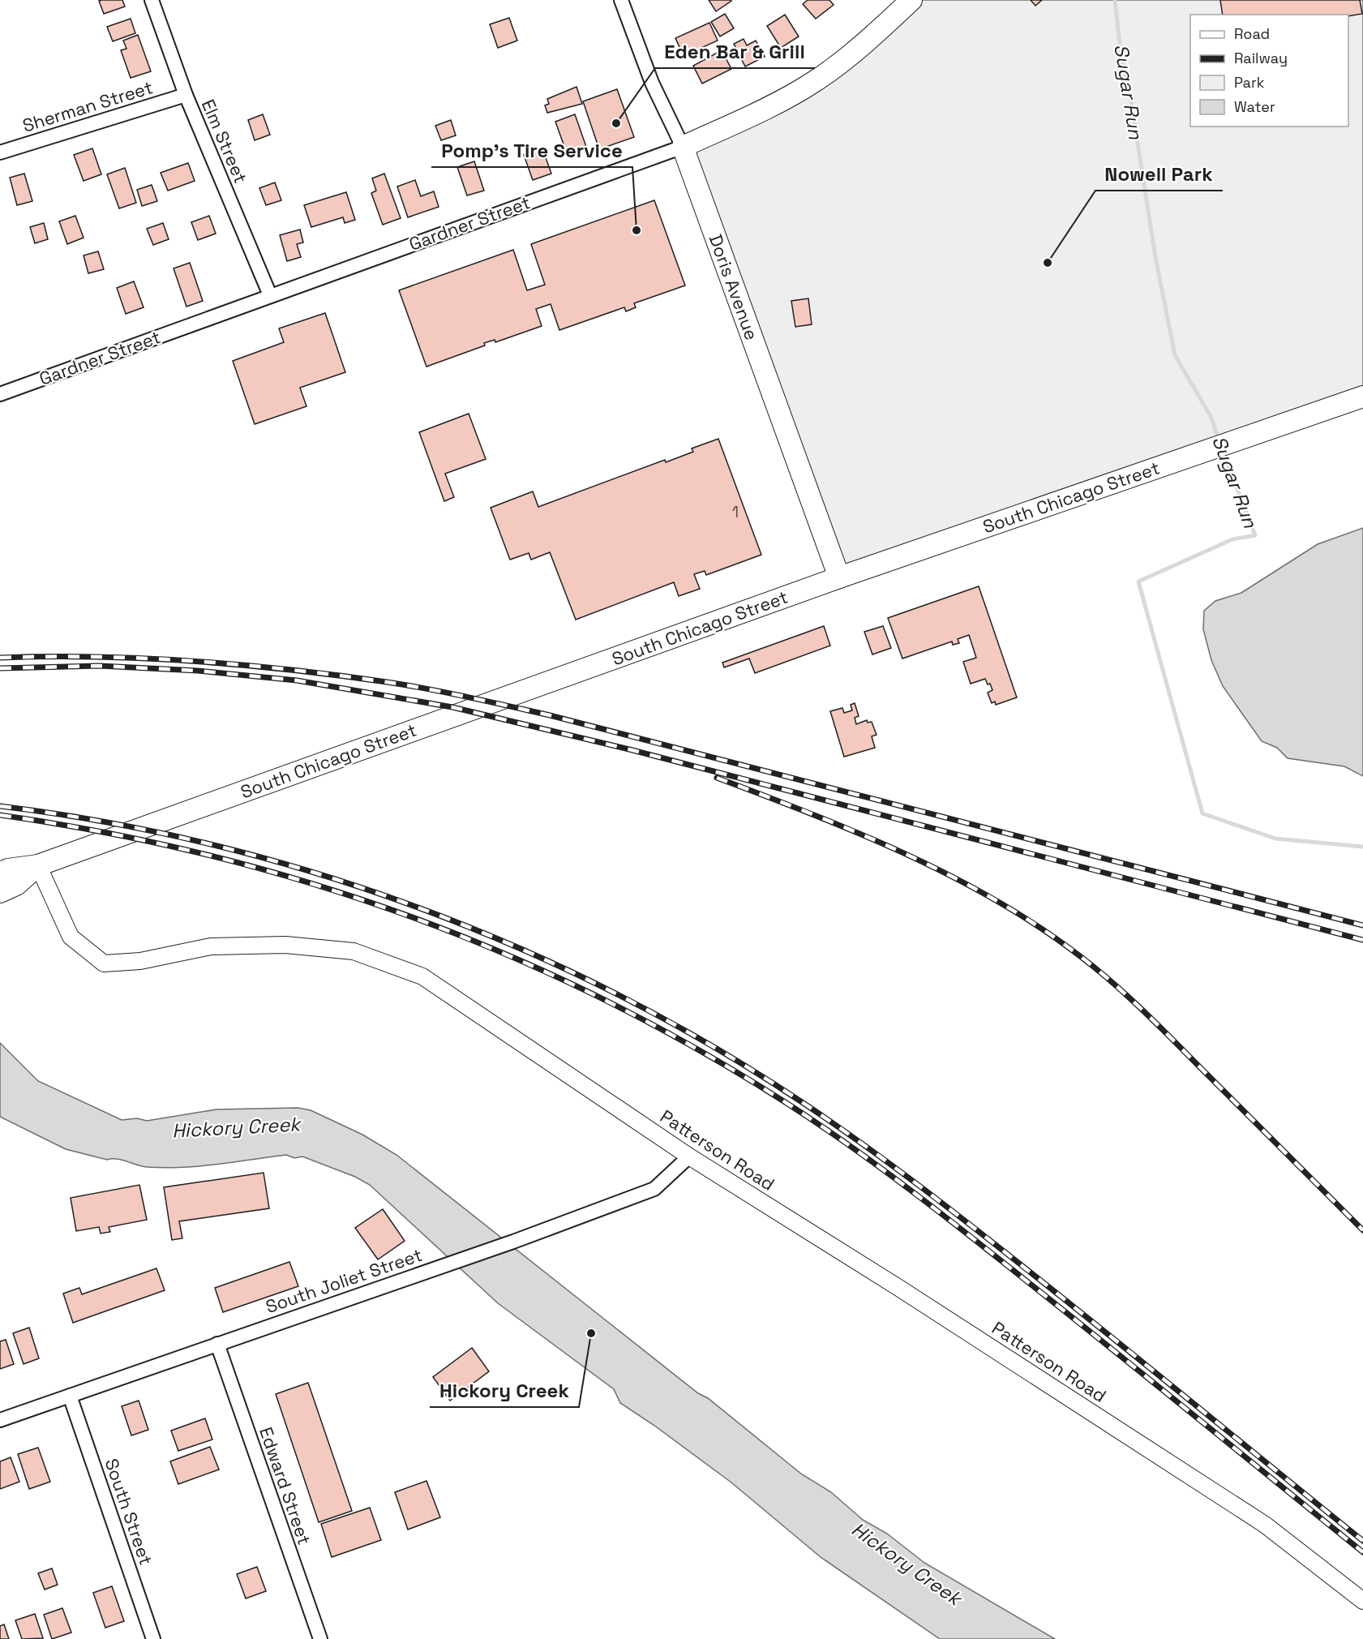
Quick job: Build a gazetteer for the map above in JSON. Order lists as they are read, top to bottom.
{
  "streets": {
    "main road": ["Gardner Street", "Doris Avenue", "South Chicago Street"],
    "street": [
      "Sherman Street",
      "Elm Street",
      "Patterson Road",
      "South Joliet Street",
      "Edward Street",
      "South Street"
    ]
  },
  "crossings": [
    ["Sherman Street", "Elm Street"],
    ["Elm Street", "Gardner Street"],
    ["Gardner Street", "Doris Avenue"],
    ["Doris Avenue", "South Chicago Street"],
    ["South Chicago Street", "Patterson Road"],
    ["Patterson Road", "South Joliet Street"],
    ["South Joliet Street", "Edward Street"],
    ["South Joliet Street", "South Street"]
  ],
  "water": ["Sugar Run", "Hickory Creek"],
  "places": [
    "Eden Bar & Grill",
    "Pomp's Tire Service",
    "Nowell Park",
    "Hickory Creek"
  ],
  "house_numbers": ["1"],
  "legend": [
    "Road",
    "Railway",
    "Park",
    "Water"
  ]
}
